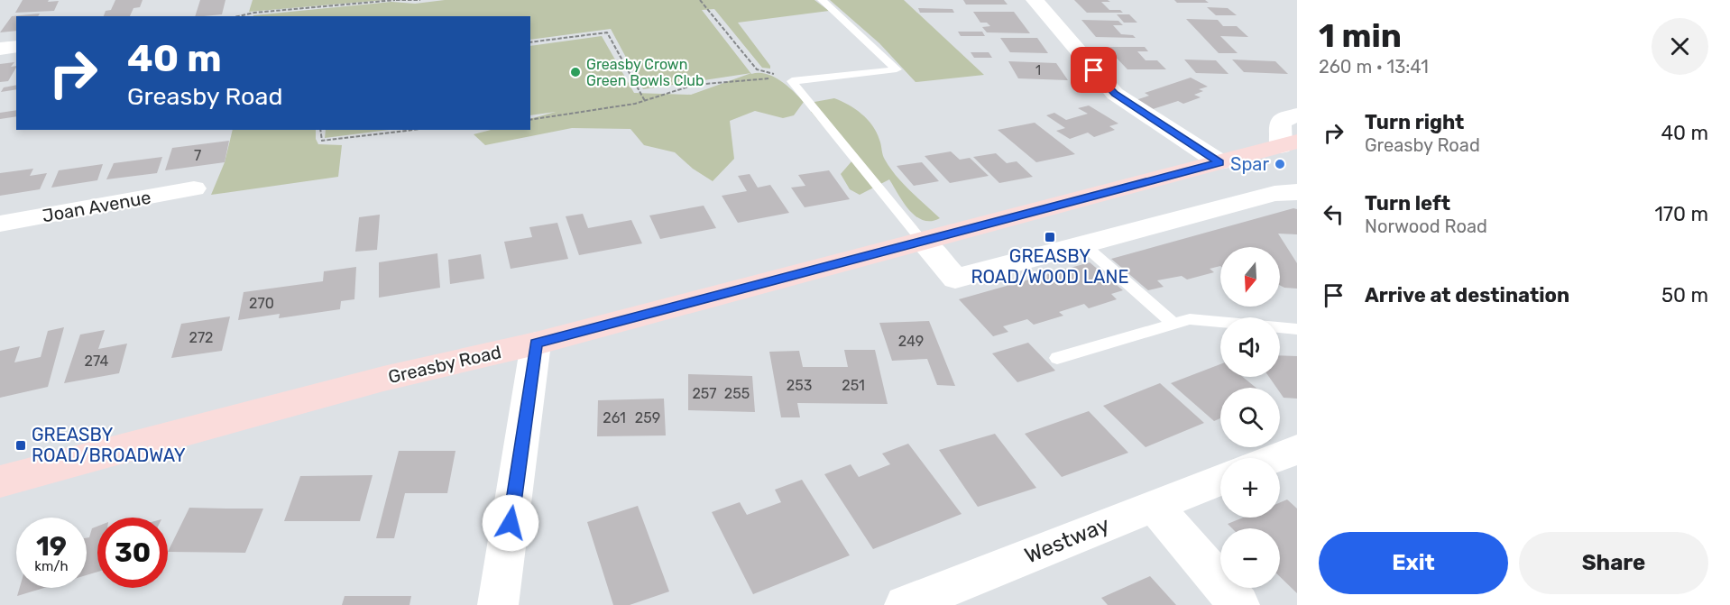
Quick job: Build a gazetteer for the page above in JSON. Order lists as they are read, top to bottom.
{
  "streets": {
    "main road": ["Greasby Road"],
    "street": ["Joan Avenue", "Westway"]
  },
  "places": {
    "other": ["Greasby Crown Green Bowls Club", "Spar"],
    "transit": ["GREASBY ROAD/WOOD LANE", "GREASBY ROAD/BROADWAY"]
  },
  "house_numbers": [
    "1",
    "7",
    "270",
    "272",
    "249",
    "274",
    "253",
    "251",
    "257",
    "255",
    "261",
    "259"
  ],
  "north": "bottom",
  "page": {
    "heading": ["1 min", "260 m · 13:41"],
    "turn": ["40 m", "Greasby Road"],
    "list": [
      {
        "name": "Turn right",
        "note": "Greasby Road",
        "value": "40 m"
      },
      {
        "name": "Turn left",
        "note": "Norwood Road",
        "value": "170 m"
      },
      {
        "name": "Arrive at destination",
        "value": "50 m"
      }
    ],
    "map_buttons": ["+", "−"],
    "speed": "19 km/h",
    "limit": "30",
    "buttons": ["Exit", "Share"]
  }
}
